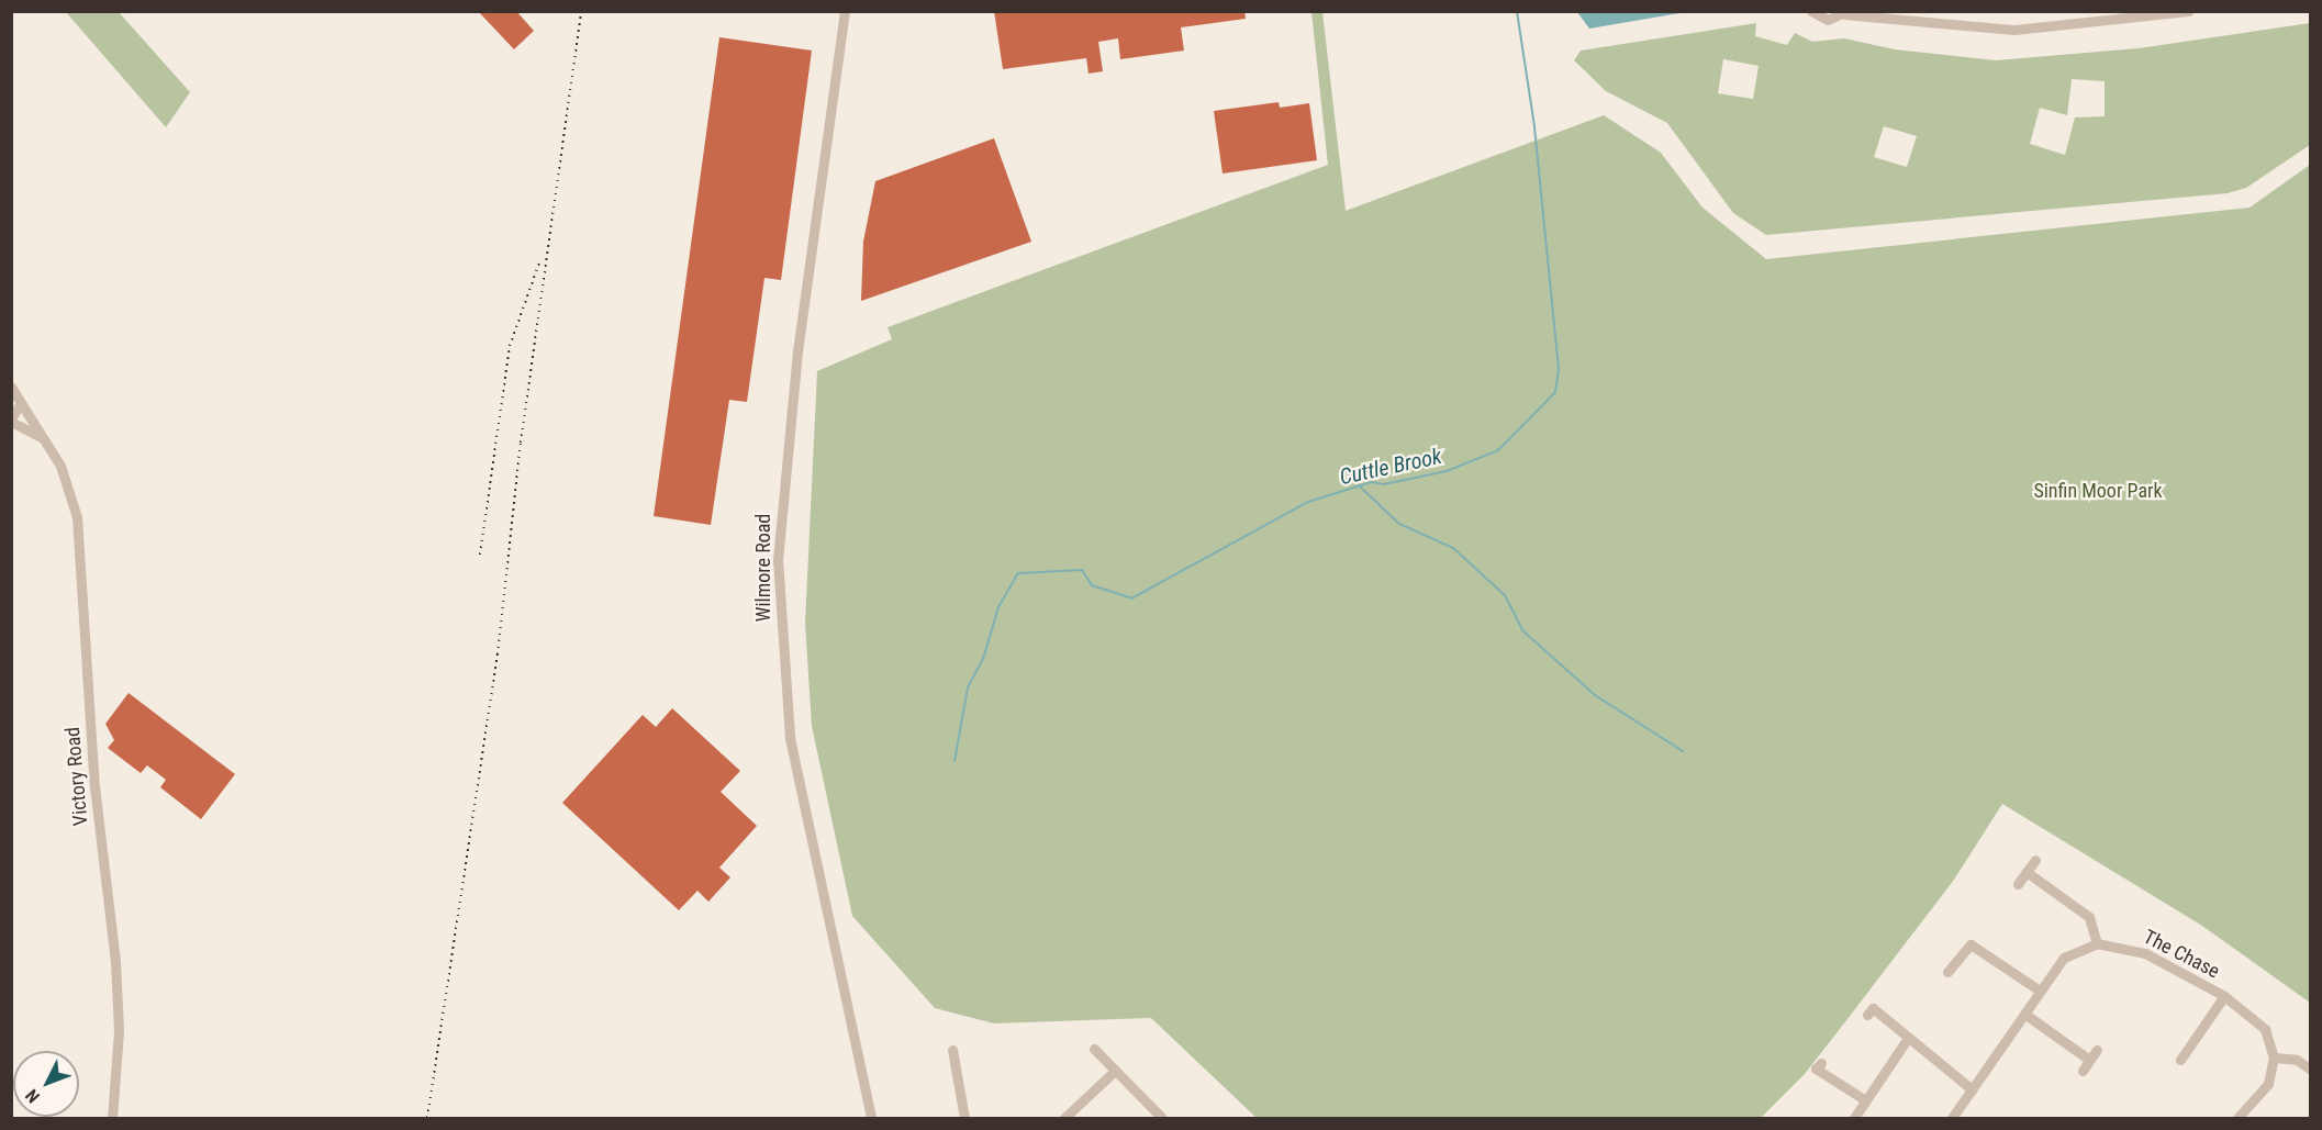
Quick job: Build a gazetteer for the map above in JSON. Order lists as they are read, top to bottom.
{
  "streets": {
    "street": ["Wilmore Road", "Victory Road", "The Chase"]
  },
  "water": ["Cuttle Brook"],
  "parks": ["Sinfin Moor Park"],
  "north": "bottom left"
}
